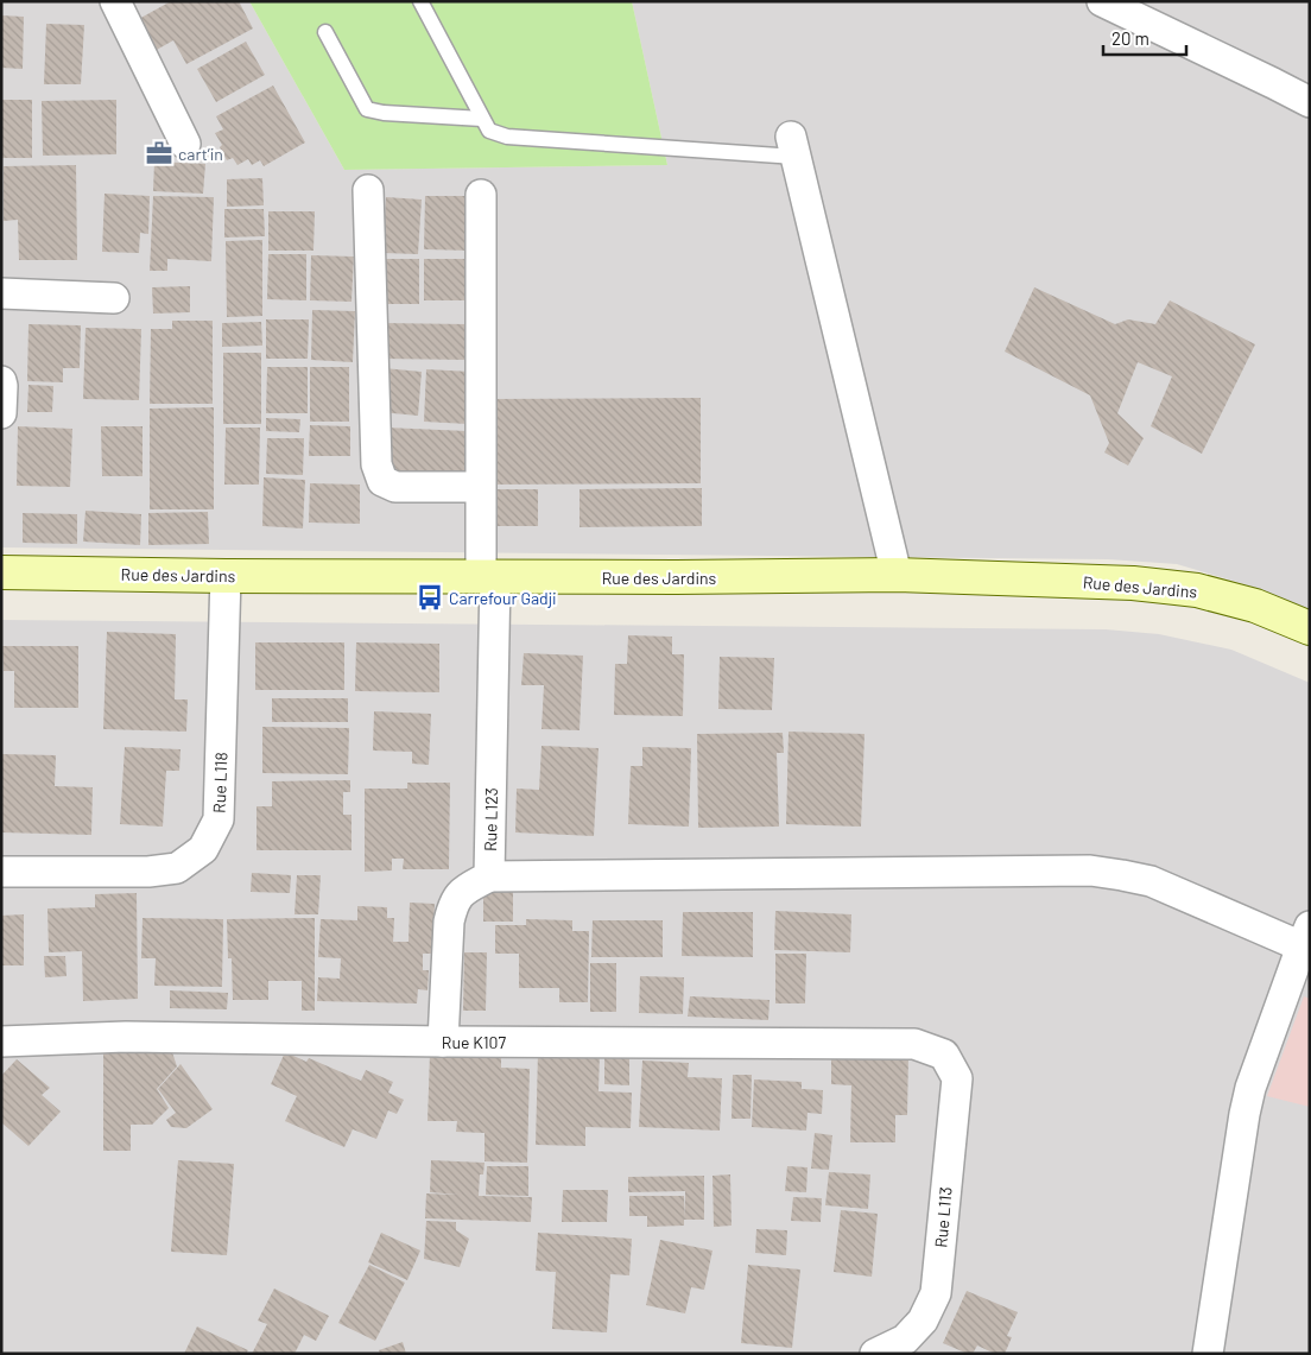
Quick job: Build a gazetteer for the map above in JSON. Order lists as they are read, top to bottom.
{
  "streets": {
    "main road": ["Rue des Jardins"],
    "street": [
      "Rue L118",
      "Rue L123",
      "Rue K107",
      "Rue L113"
    ]
  },
  "crossings": [
    ["Rue des Jardins", "Rue L118"],
    ["Rue des Jardins", "Rue L123"],
    ["Rue K107", "Rue L113"]
  ],
  "places": {
    "office": ["cart’in"],
    "bus stop": ["Carrefour Gadji"]
  },
  "scale_bar": "20 m"
}
